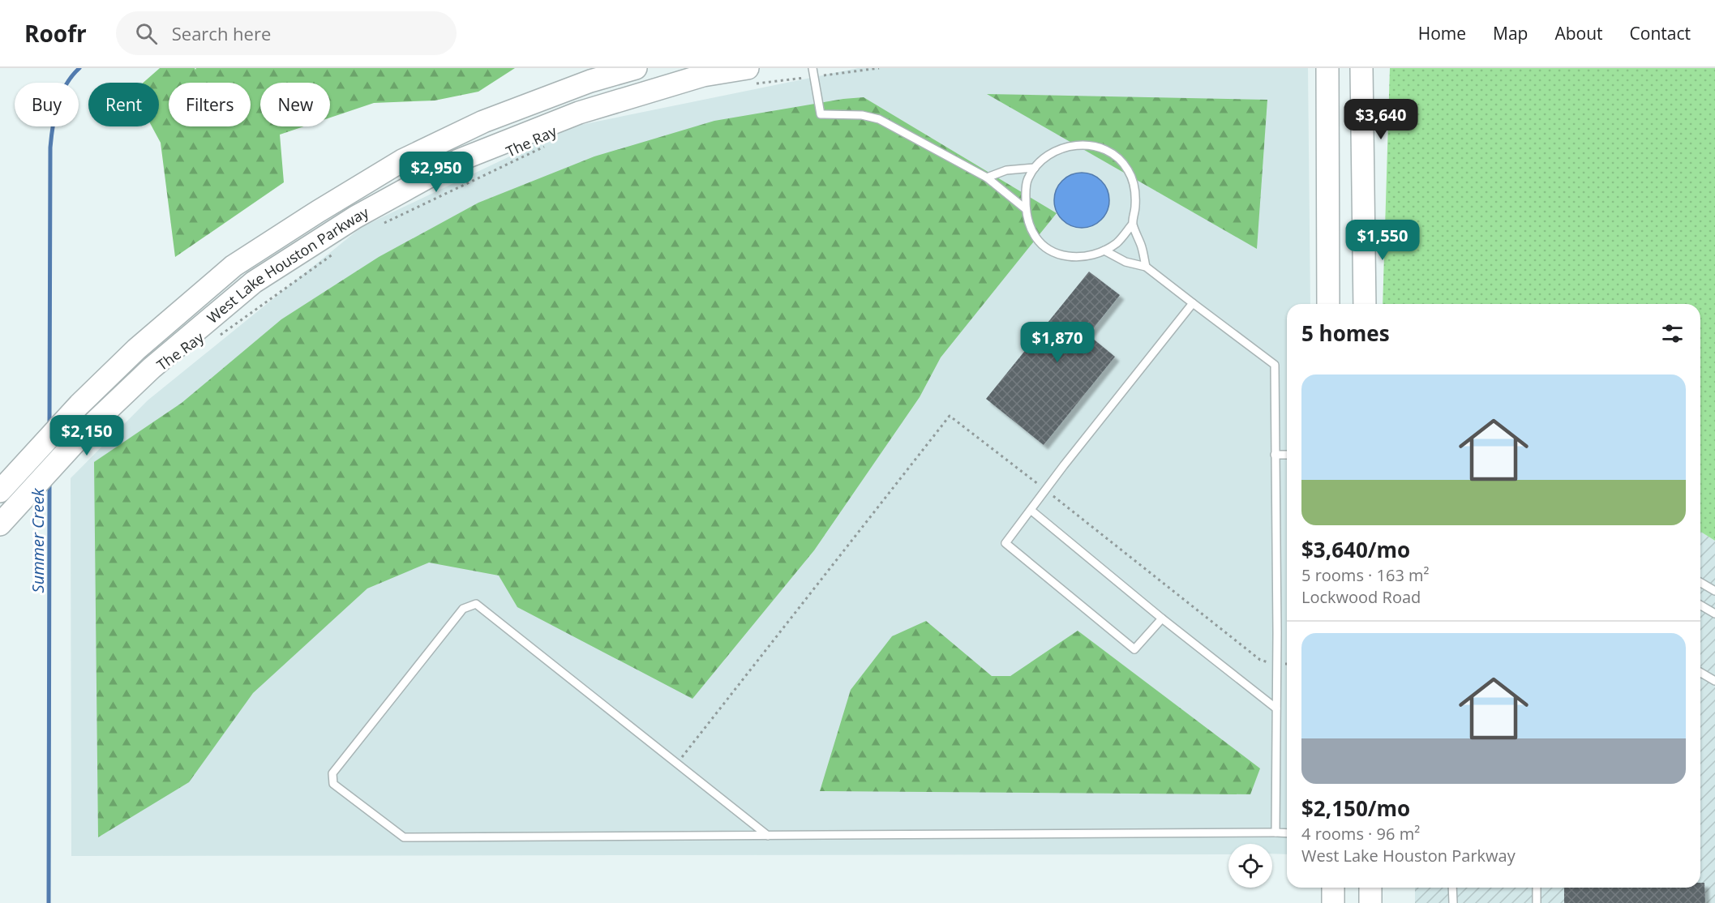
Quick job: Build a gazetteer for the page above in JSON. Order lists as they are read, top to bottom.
{
  "streets": {
    "main road": ["West Lake Houston Parkway"],
    "path": ["The Ray"]
  },
  "water": ["Summer Creek"],
  "page": {
    "header": "Roofr",
    "search": "Search here",
    "nav": [
      "Home",
      "Map",
      "About",
      "Contact"
    ],
    "chip": [
      "Buy",
      "Rent",
      "Filters",
      "New"
    ],
    "price": [
      "$3,640",
      "$2,950",
      "$1,550",
      "$1,870",
      "$2,150"
    ],
    "heading": "5 homes",
    "list": [
      {
        "name": "$3,640/mo",
        "note": "5 rooms · 163 m² · Lockwood Road"
      },
      {
        "name": "$2,150/mo",
        "note": "4 rooms · 96 m² · West Lake Houston Parkway"
      }
    ]
  }
}
